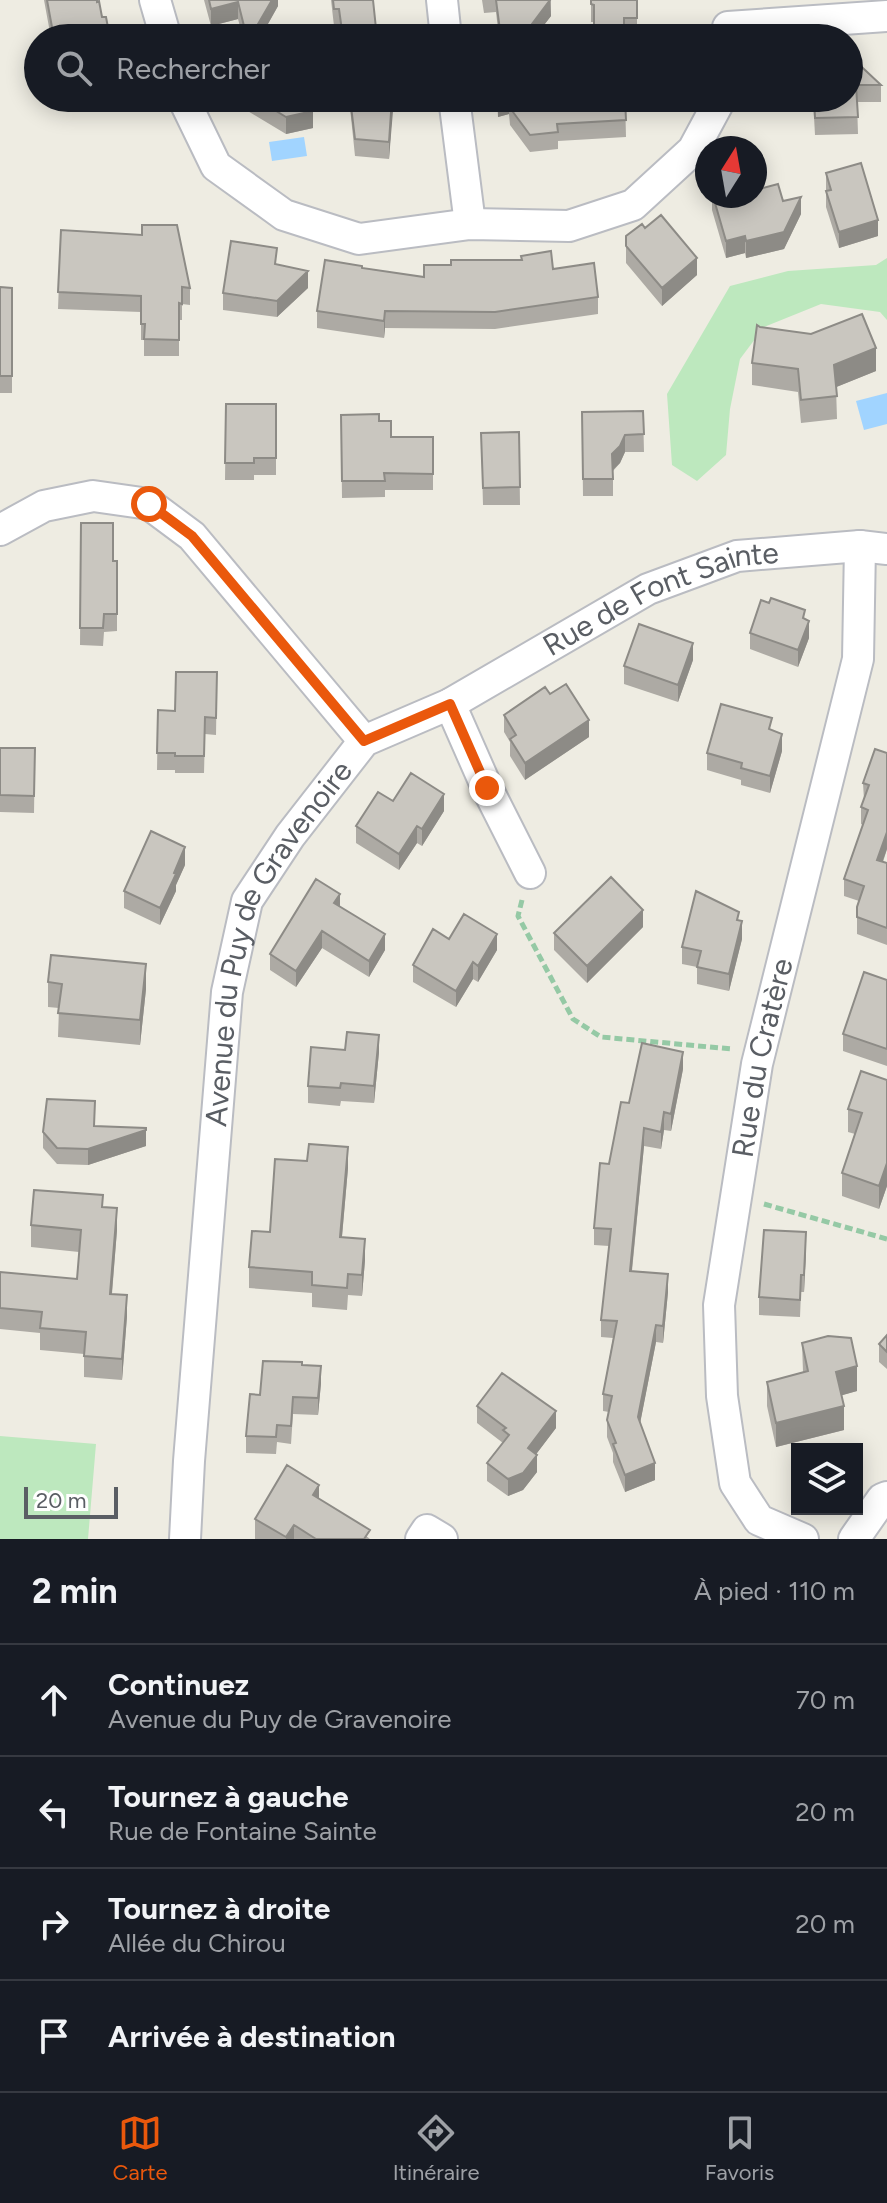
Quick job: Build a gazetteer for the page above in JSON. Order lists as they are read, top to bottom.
{
  "streets": {
    "street": ["Rue de Font Sainte", "Avenue du Puy de Gravenoire", "Rue du Cratère"]
  },
  "crossings": [
    ["Rue de Font Sainte", "Avenue du Puy de Gravenoire"],
    ["Rue de Font Sainte", "Rue du Cratère"]
  ],
  "scale_bar": "20 m",
  "north": "top",
  "page": {
    "search": "Rechercher",
    "scale": "20 m",
    "heading": ["2 min", "À pied · 110 m"],
    "list": [
      ["Continuez", "Avenue du Puy de Gravenoire", "70 m"],
      ["Tournez à gauche", "Rue de Fontaine Sainte", "20 m"],
      ["Tournez à droite", "Allée du Chirou", "20 m"],
      "Arrivée à destination"
    ],
    "nav": ["Carte", "Itinéraire", "Favoris"]
  }
}
